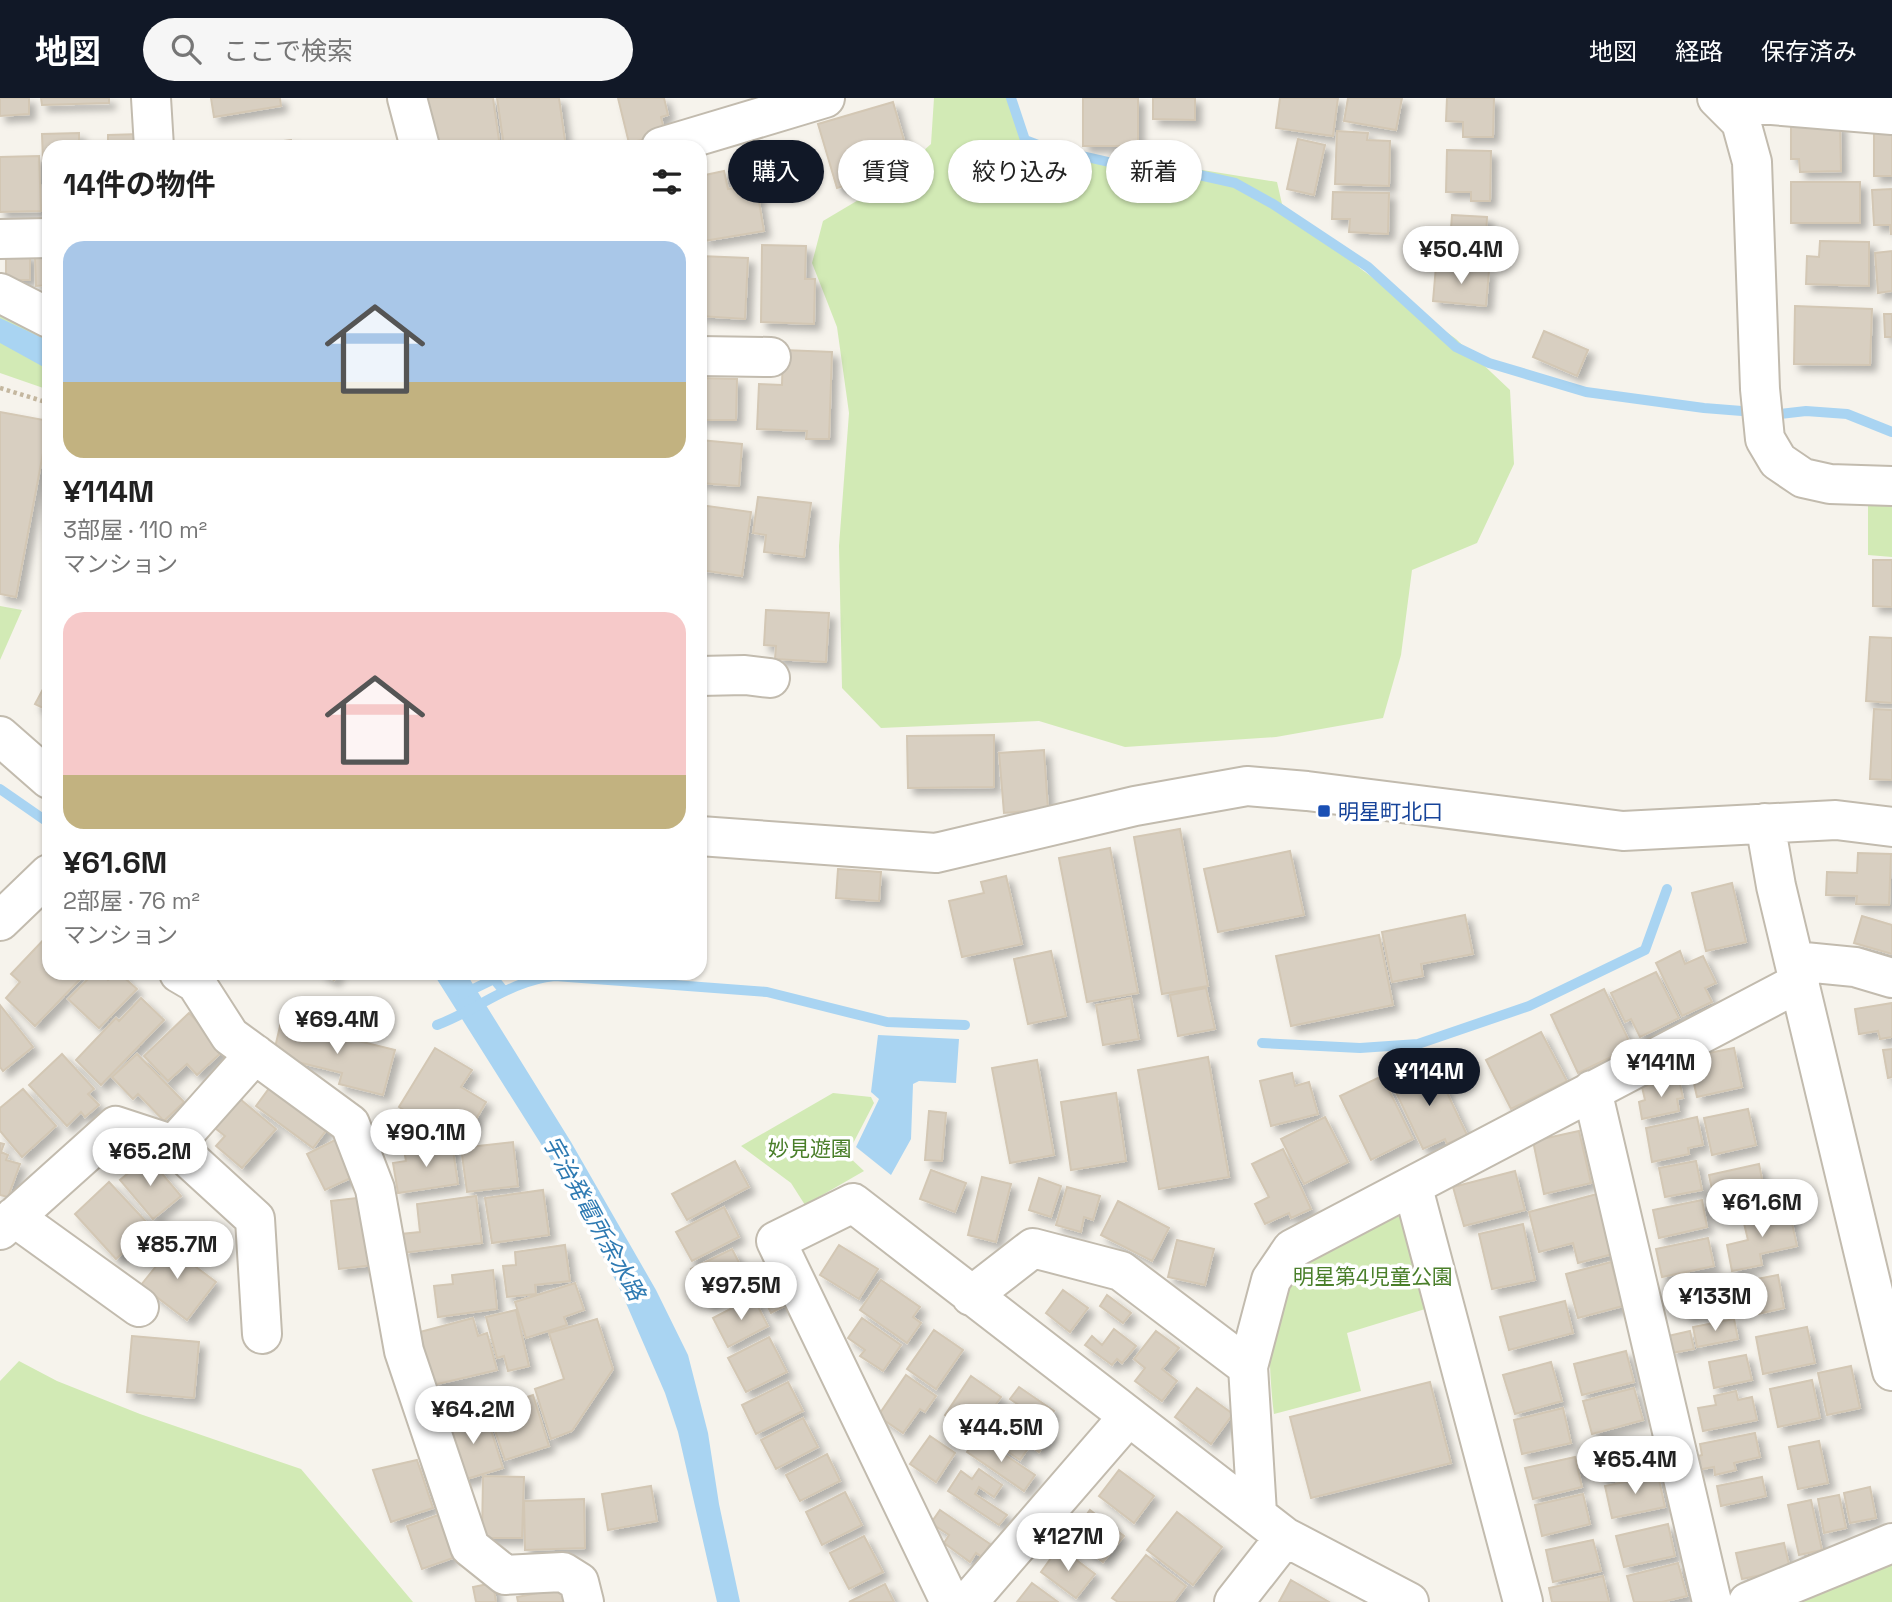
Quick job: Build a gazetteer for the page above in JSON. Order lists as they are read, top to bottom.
{
  "water": ["宇治発電所余水路"],
  "parks": ["妙見遊園", "明星第4児童公園"],
  "places": {
    "transit": ["明星町北口"]
  },
  "page": {
    "header": "地図",
    "search": "ここで検索",
    "nav": ["地図", "経路", "保存済み"],
    "chip": [
      "購入",
      "賃貸",
      "絞り込み",
      "新着"
    ],
    "heading": "14件の物件",
    "list": [
      {
        "name": "¥114M",
        "note": "3部屋 · 110 m² · マンション"
      },
      {
        "name": "¥61.6M",
        "note": "2部屋 · 76 m² · マンション"
      }
    ],
    "price": [
      "¥50.4M",
      "¥69.4M",
      "¥141M",
      "¥114M",
      "¥90.1M",
      "¥65.2M",
      "¥61.6M",
      "¥85.7M",
      "¥97.5M",
      "¥133M",
      "¥64.2M",
      "¥44.5M",
      "¥65.4M",
      "¥127M"
    ]
  }
}
